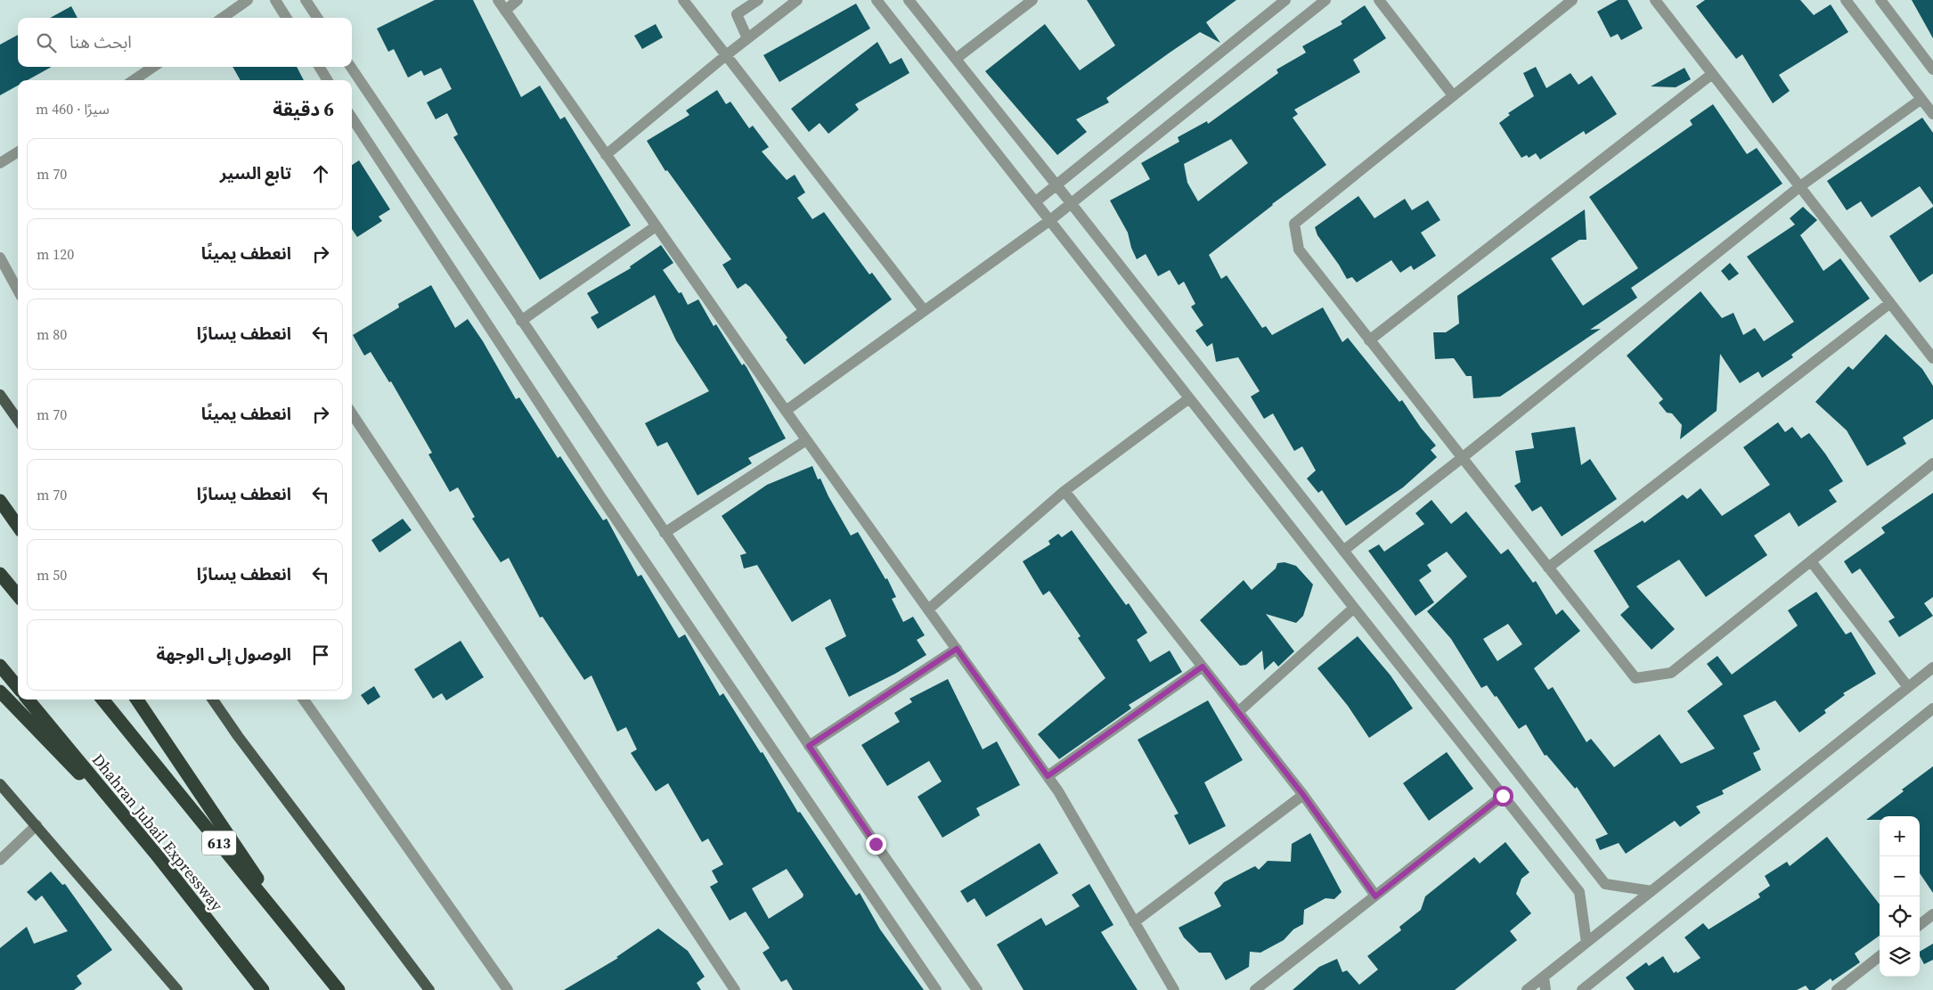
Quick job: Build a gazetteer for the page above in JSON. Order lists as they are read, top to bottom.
{
  "streets": {
    "highway": ["Dhahran Jubail Expressway", "613"]
  },
  "page": {
    "search": "ابحث هنا",
    "heading": ["6 دقيقة", "سيرًا · 460 m"],
    "list": [
      ["تابع السير", "70 m"],
      ["انعطف يمينًا", "120 m"],
      ["انعطف يسارًا", "80 m"],
      ["انعطف يمينًا", "70 m"],
      ["انعطف يسارًا", "70 m"],
      ["انعطف يسارًا", "50 m"],
      "الوصول إلى الوجهة"
    ],
    "map_buttons": ["+", "−"]
  }
}
